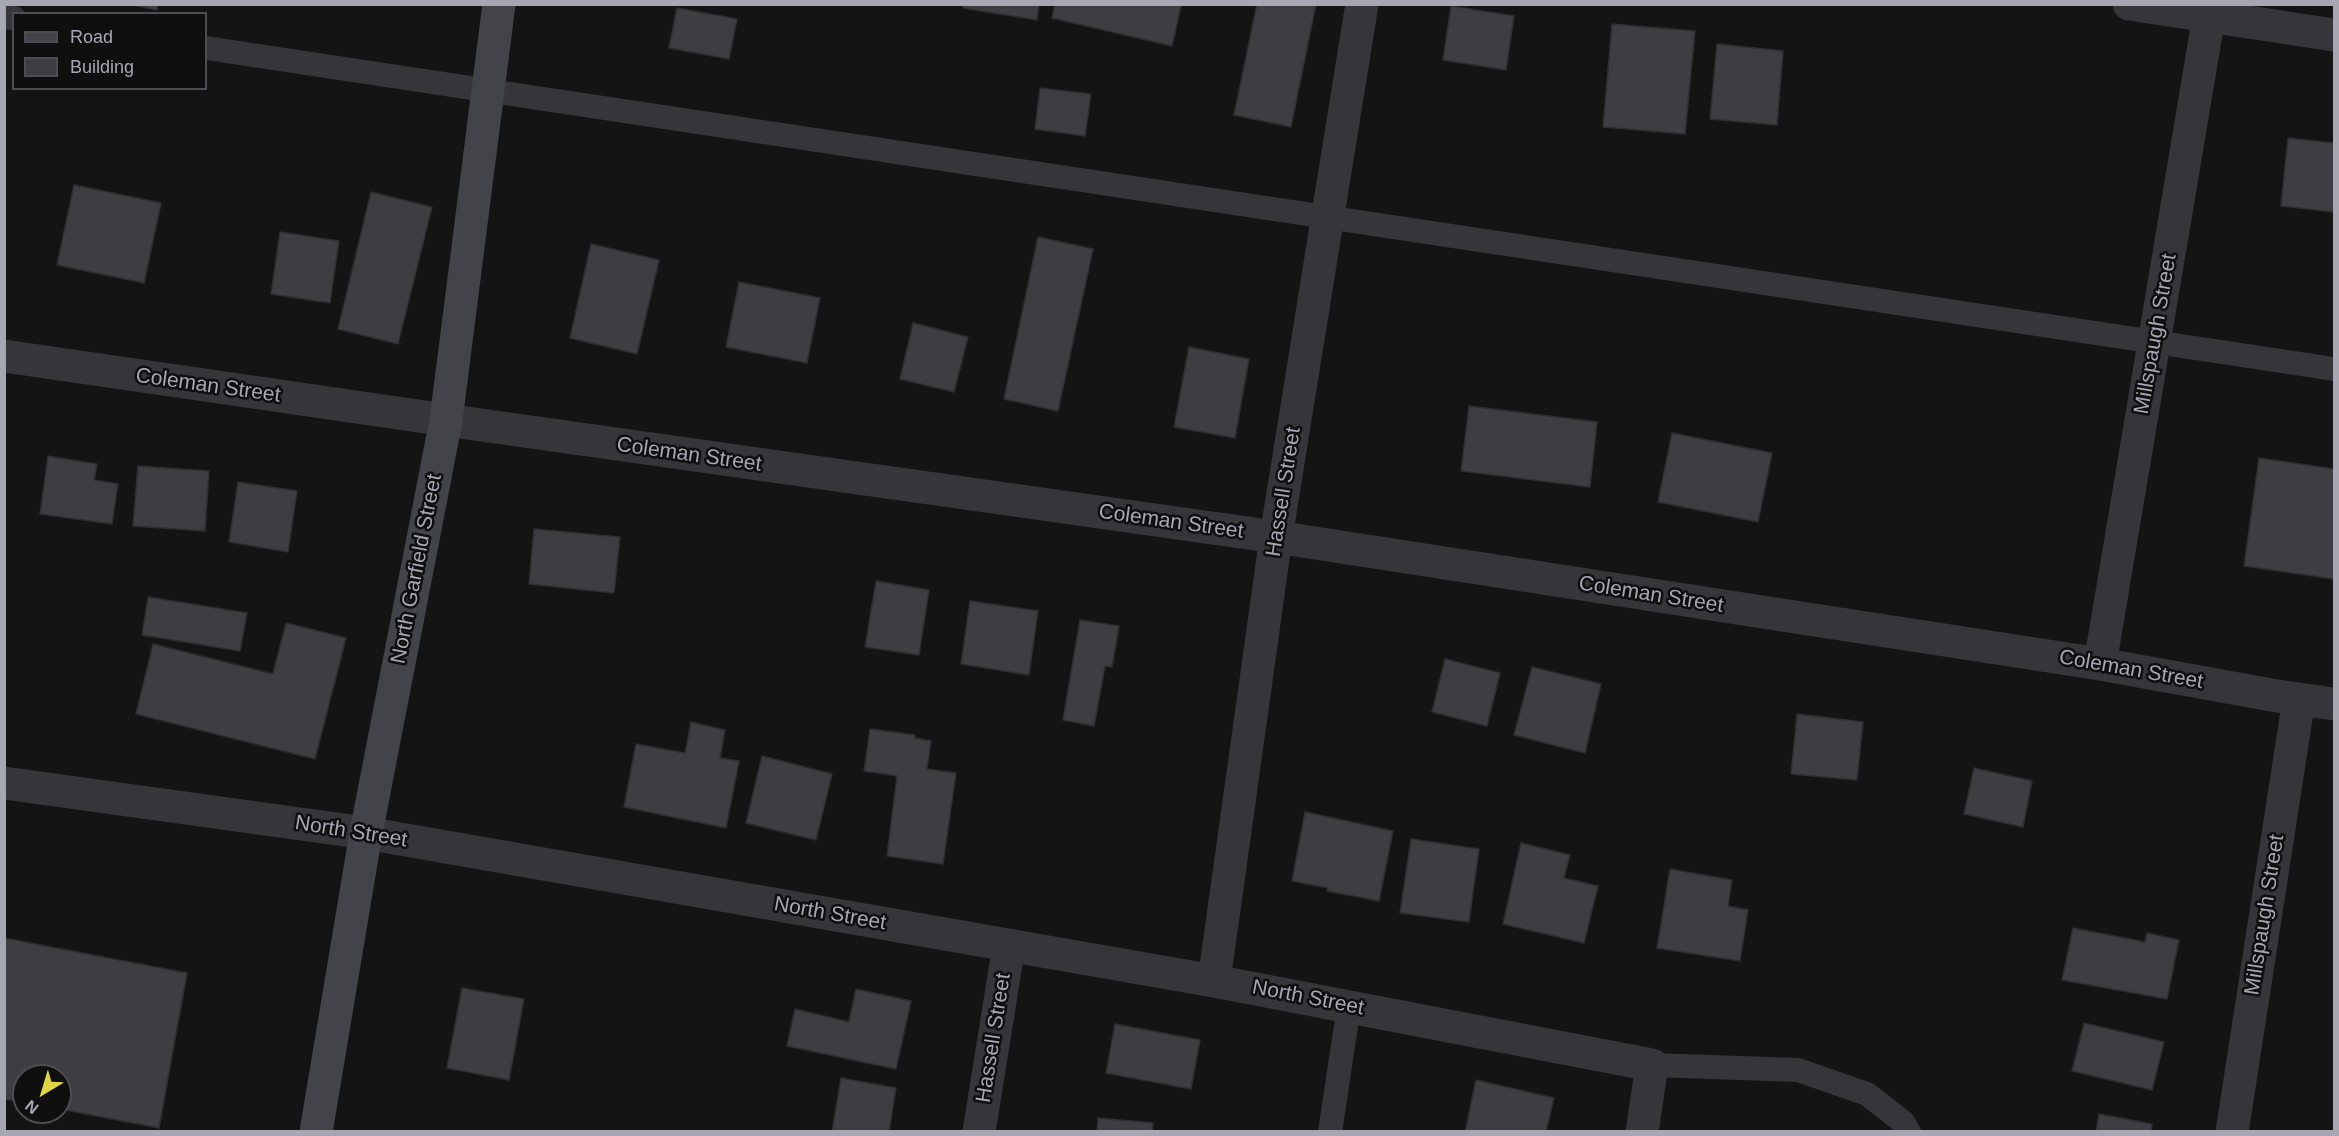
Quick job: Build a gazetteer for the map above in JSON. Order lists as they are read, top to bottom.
{
  "streets": {
    "street": [
      "Millspaugh Street",
      "Coleman Street",
      "Hassell Street",
      "North Garfield Street",
      "North Street"
    ]
  },
  "crossings": [
    ["Millspaugh Street", "Coleman Street"],
    ["Coleman Street", "Hassell Street"],
    ["Coleman Street", "North Garfield Street"],
    ["Hassell Street", "North Street"],
    ["North Garfield Street", "North Street"]
  ],
  "legend": ["Road", "Building"],
  "north": "bottom left"
}
